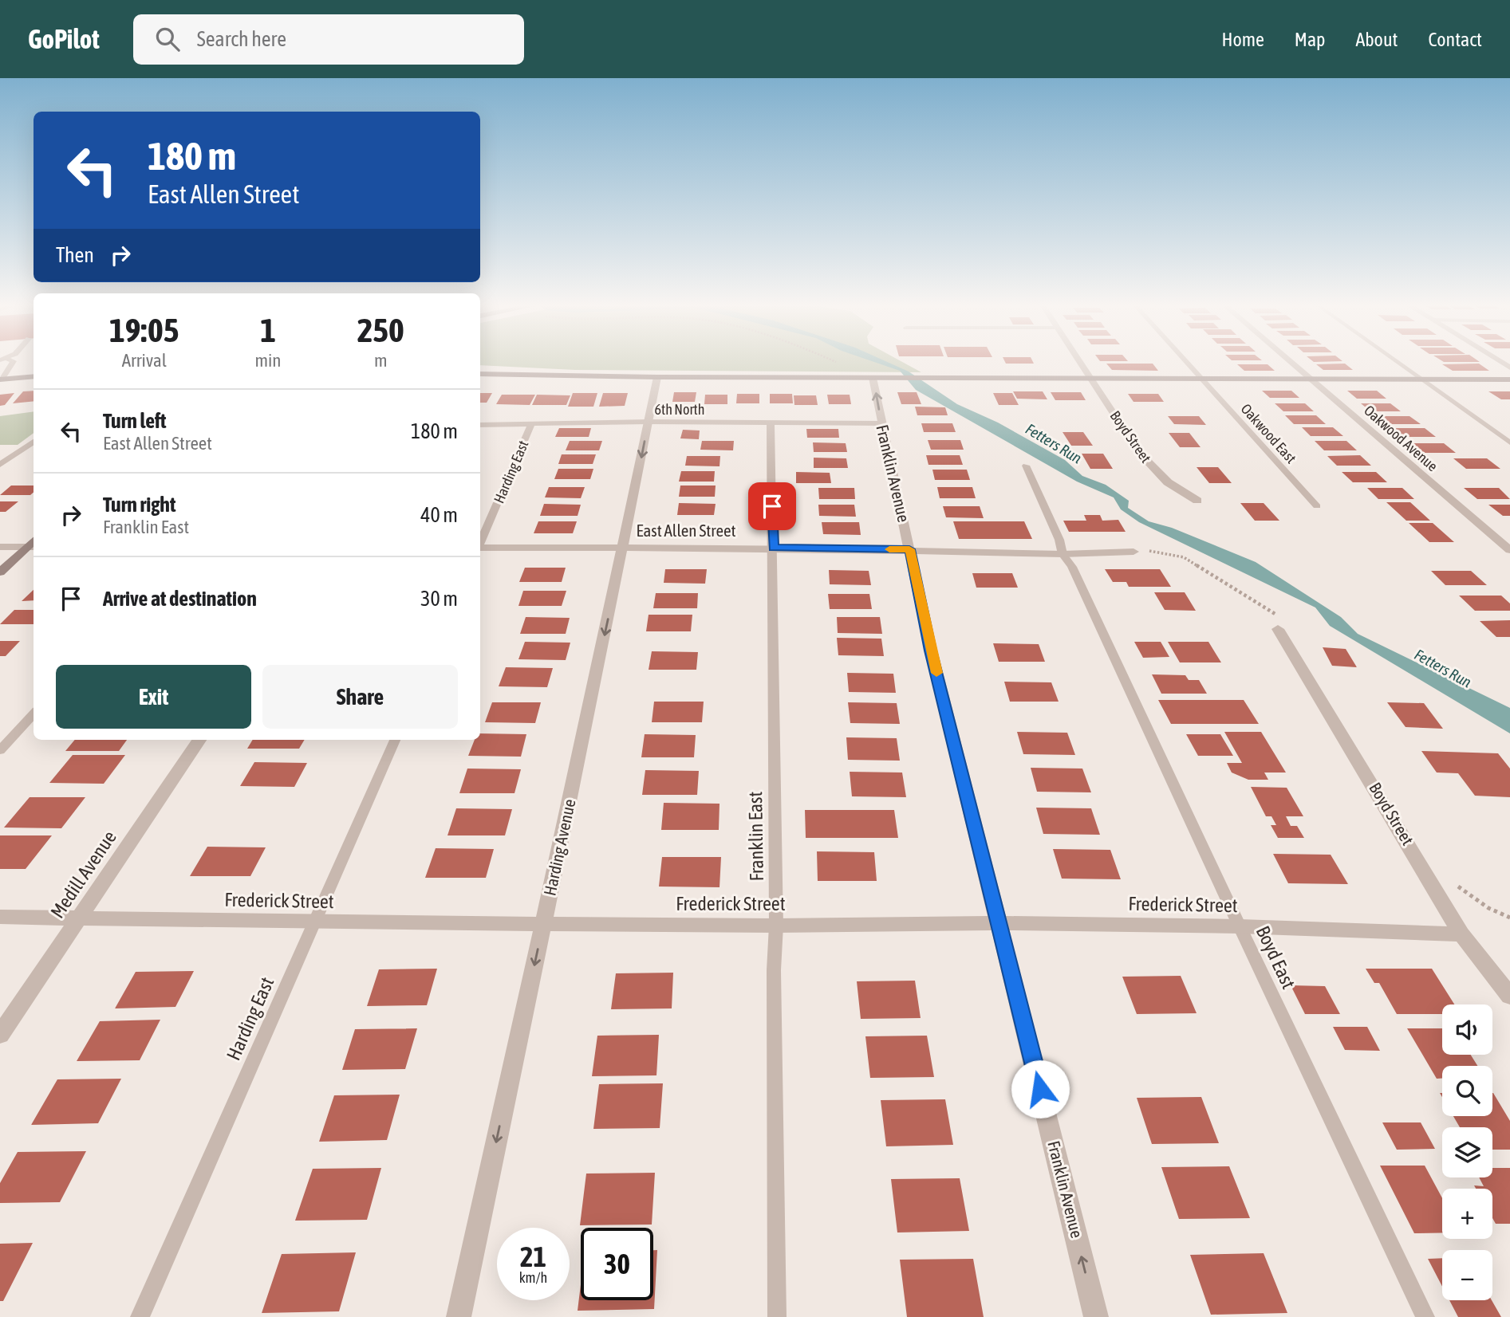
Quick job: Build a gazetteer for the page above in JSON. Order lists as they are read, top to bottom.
{
  "streets": {
    "street": [
      "Boyd Street",
      "Oakwood Avenue",
      "Franklin Avenue",
      "East Allen Street",
      "Harding Avenue",
      "Medill Avenue",
      "Frederick Street"
    ],
    "lane": [
      "6th North",
      "Oakwood East",
      "Harding East",
      "Franklin East",
      "Boyd East"
    ]
  },
  "crossings": [
    ["6th North", "Harding East"],
    ["6th North", "Franklin Avenue"],
    ["6th North", "Franklin East"],
    ["6th North", "Harding Avenue"],
    ["Boyd Street", "Frederick Street"],
    ["Harding East", "Frederick Street"],
    ["Franklin Avenue", "East Allen Street"],
    ["Franklin Avenue", "Frederick Street"],
    ["East Allen Street", "Franklin East"],
    ["East Allen Street", "Harding Avenue"],
    ["East Allen Street", "Boyd East"],
    ["Franklin East", "Frederick Street"],
    ["Harding Avenue", "Frederick Street"],
    ["Medill Avenue", "Frederick Street"],
    ["Frederick Street", "Boyd East"]
  ],
  "one_way": ["Franklin Avenue", "Harding Avenue"],
  "water": ["Fetters Run"],
  "page": {
    "header": "GoPilot",
    "search": "Search here",
    "nav": [
      "Home",
      "Map",
      "About",
      "Contact"
    ],
    "turn": ["180 m", "East Allen Street"],
    "then": "Then",
    "eta": [
      "19:05",
      "Arrival",
      "1",
      "min",
      "250",
      "m"
    ],
    "list": [
      {
        "name": "Turn left",
        "note": "East Allen Street",
        "value": "180 m"
      },
      {
        "name": "Turn right",
        "note": "Franklin East",
        "value": "40 m"
      },
      {
        "name": "Arrive at destination",
        "value": "30 m"
      }
    ],
    "buttons": ["Exit", "Share"],
    "map_buttons": ["+", "−"],
    "speed": "21 km/h",
    "limit": "30"
  }
}
